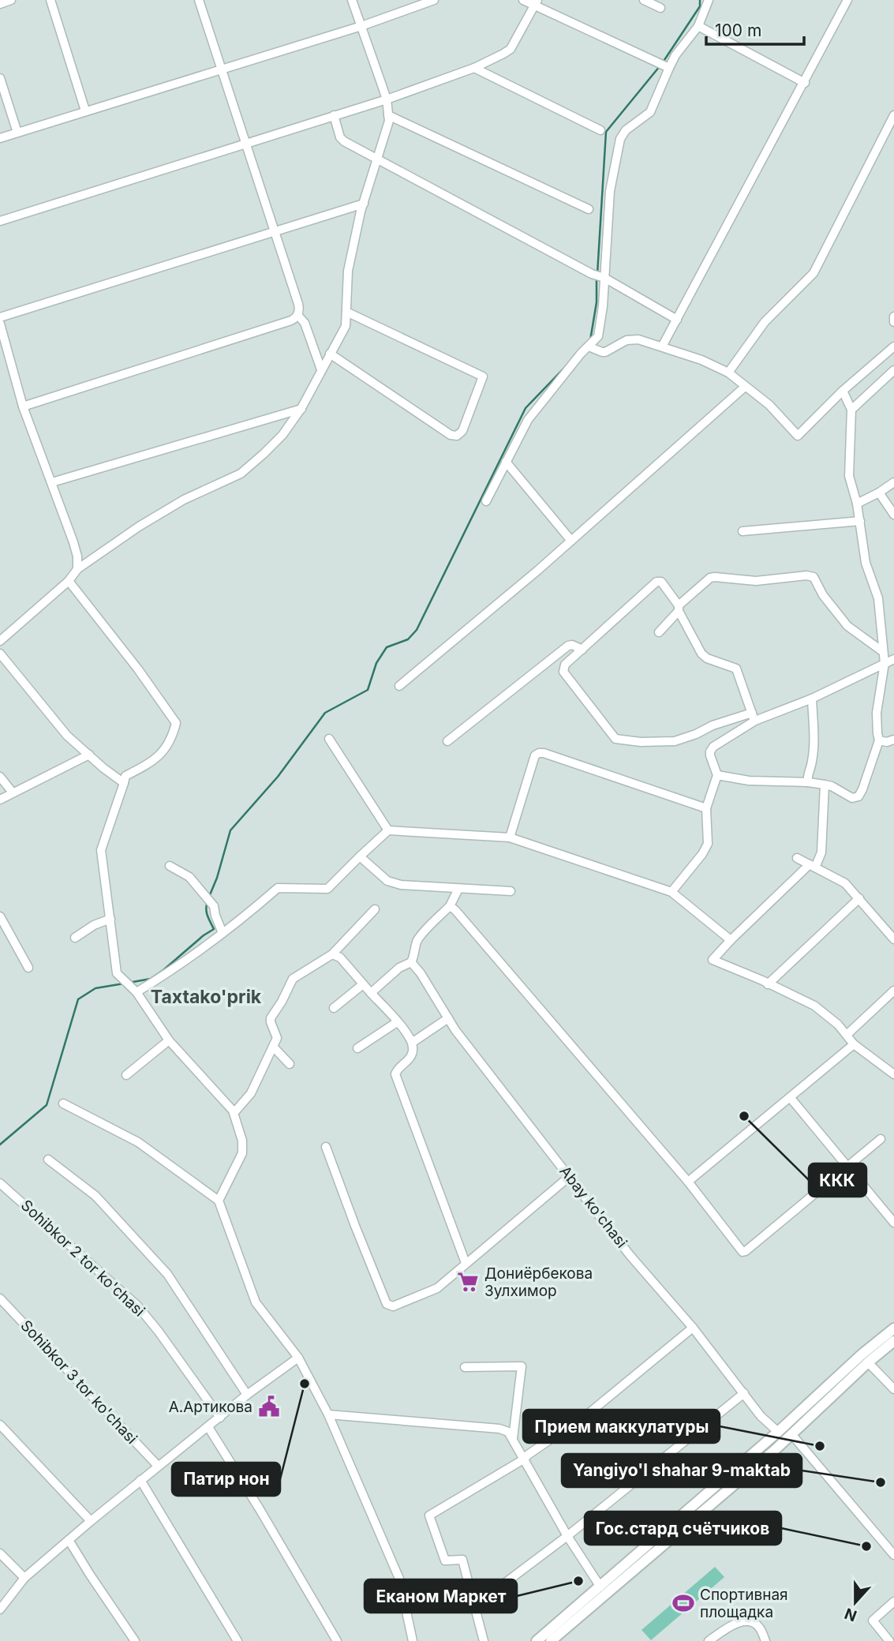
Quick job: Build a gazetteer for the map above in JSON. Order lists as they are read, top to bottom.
{
  "streets": {
    "street": ["Abay ko'chasi", "Sohibkor 2 tor ko'chasi", "Sohibkor 3 tor ko'chasi"]
  },
  "districts": ["Taxtako'prik"],
  "places": {
    "other": [
      "ККК",
      "Патир нон",
      "Прием маккулатуры",
      "Yangiyo'l shahar 9-maktab",
      "Гос.стард счётчиков",
      "Еканом Маркет"
    ],
    "supermarket": ["Дониёрбекова Зулхимор"],
    "public building": ["А.Артикова"],
    "sports": ["Спортивная площадка"]
  },
  "scale_bar": "100 m",
  "north": "bottom"
}
